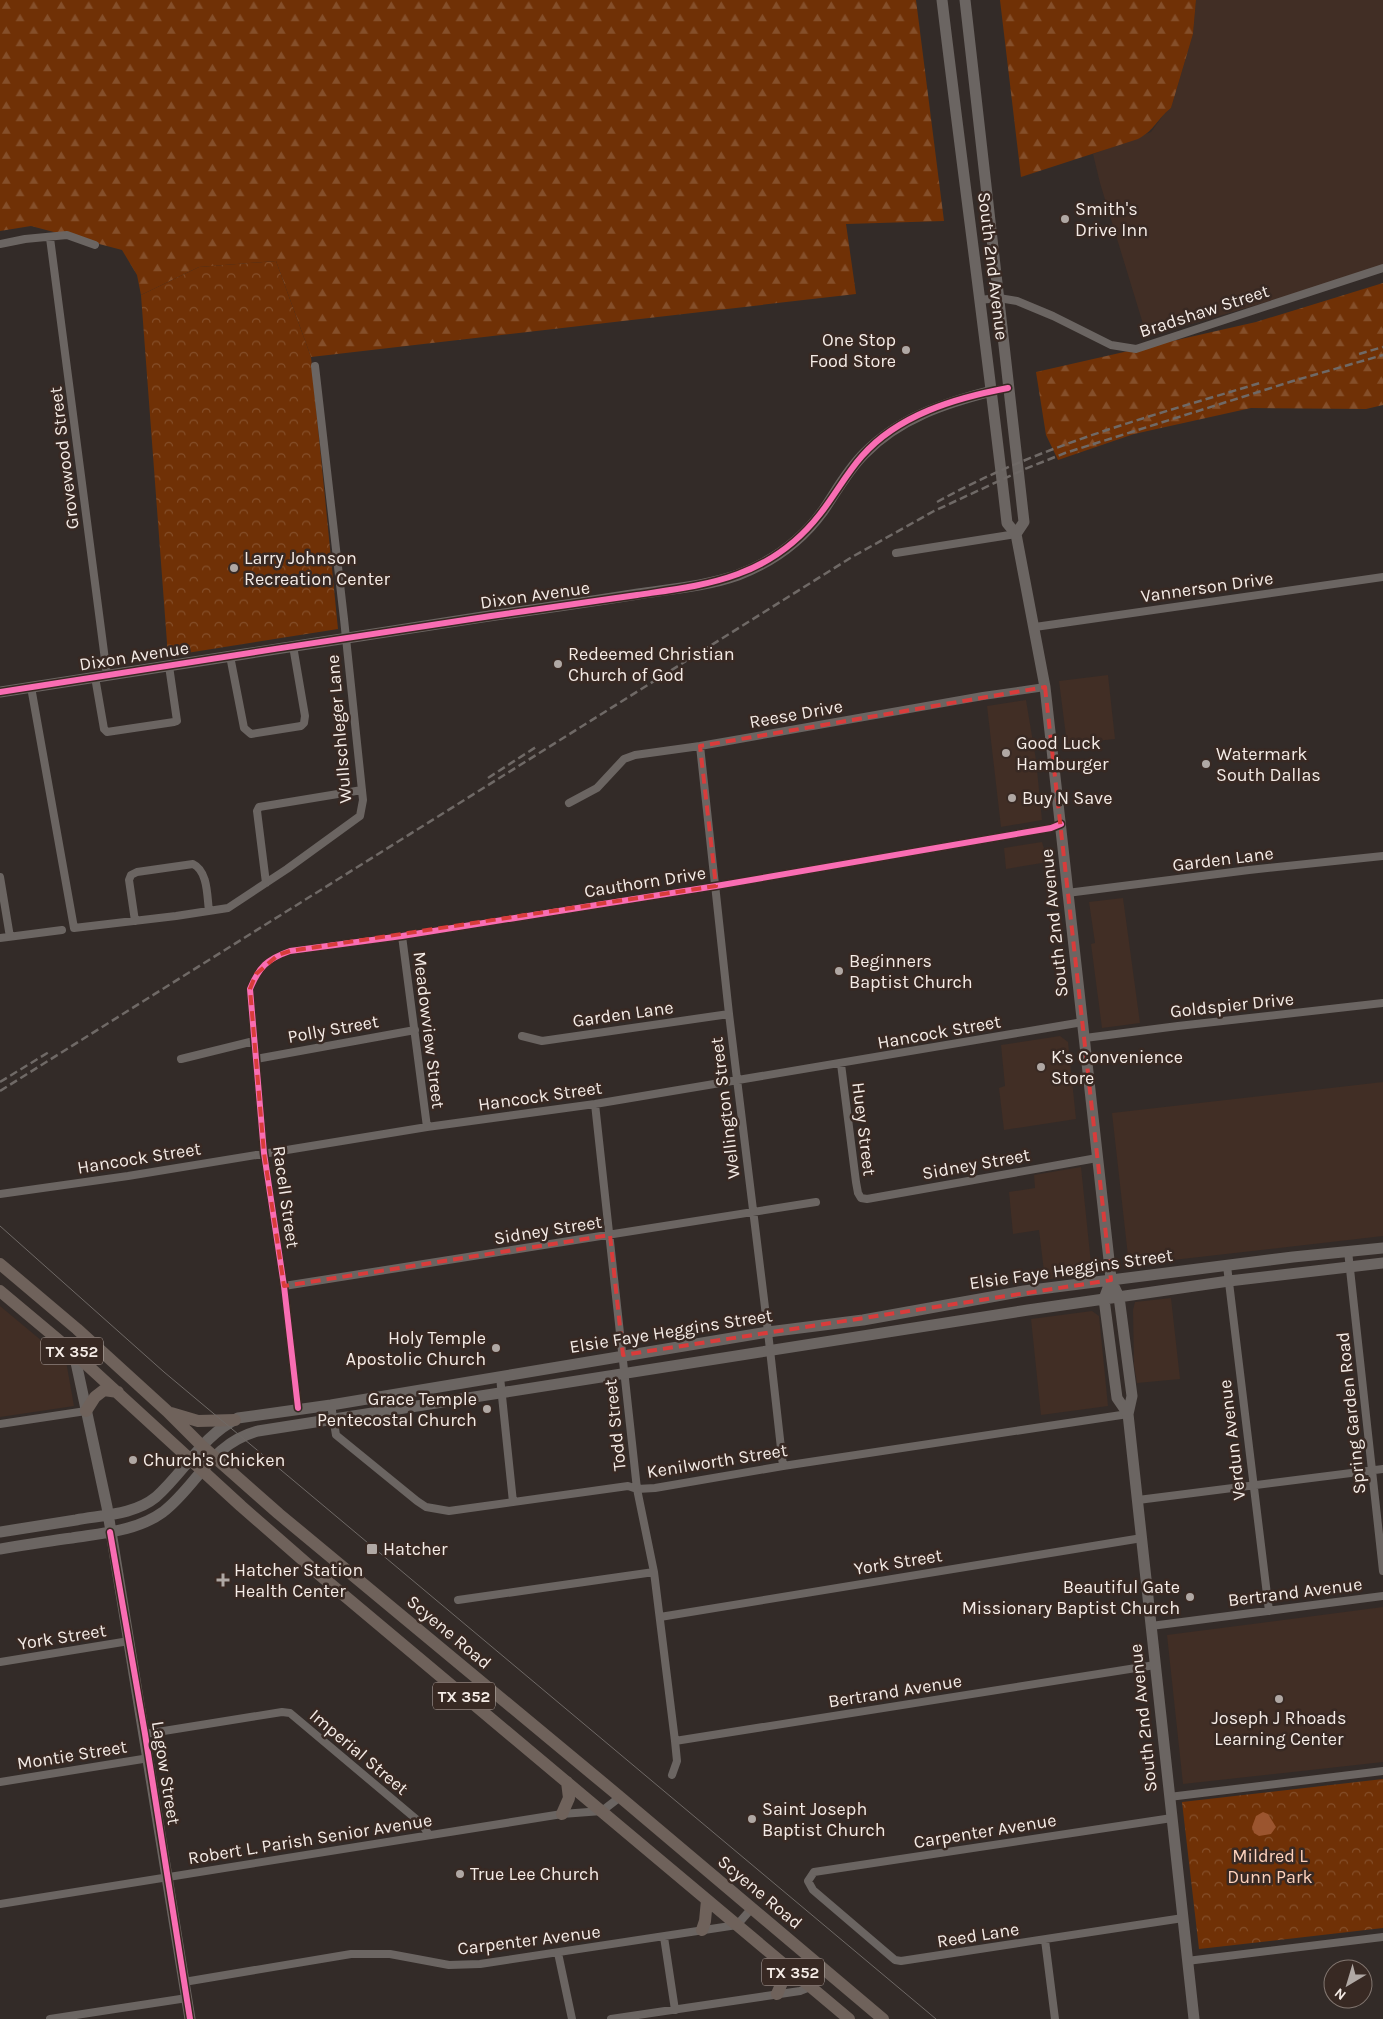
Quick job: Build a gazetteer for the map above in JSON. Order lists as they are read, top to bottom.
{
  "streets": {
    "main road": [
      "South 2nd Avenue",
      "Dixon Avenue",
      "Elsie Faye Heggins Street",
      "TX 352",
      "Scyene Road",
      "Lagow Street"
    ],
    "street": [
      "Bradshaw Street",
      "Grovewood Street",
      "Vannerson Drive",
      "Reese Drive",
      "Wullschleger Lane",
      "Garden Lane",
      "Cauthorn Drive",
      "Goldspier Drive",
      "Polly Street",
      "Meadowview Street",
      "Hancock Street",
      "Wellington Street",
      "Huey Street",
      "Sidney Street",
      "Racell Street",
      "Spring Garden Road",
      "Todd Street",
      "Verdun Avenue",
      "Kenilworth Street",
      "York Street",
      "Bertrand Avenue",
      "Imperial Street",
      "Montie Street",
      "Carpenter Avenue",
      "Robert L. Parish Senior Avenue",
      "Reed Lane"
    ]
  },
  "crossings": [
    ["South 2nd Avenue", "Bradshaw Street"],
    ["South 2nd Avenue", "Vannerson Drive"],
    ["South 2nd Avenue", "Dixon Avenue"],
    ["South 2nd Avenue", "Reese Drive"],
    ["South 2nd Avenue", "Garden Lane"],
    ["South 2nd Avenue", "Cauthorn Drive"],
    ["South 2nd Avenue", "Goldspier Drive"],
    ["South 2nd Avenue", "Hancock Street"],
    ["South 2nd Avenue", "Sidney Street"],
    ["South 2nd Avenue", "Elsie Faye Heggins Street"],
    ["South 2nd Avenue", "Kenilworth Street"],
    ["South 2nd Avenue", "York Street"],
    ["South 2nd Avenue", "Bertrand Avenue"],
    ["South 2nd Avenue", "Carpenter Avenue"],
    ["South 2nd Avenue", "Reed Lane"],
    ["Grovewood Street", "Dixon Avenue"],
    ["Dixon Avenue", "Wullschleger Lane"],
    ["Reese Drive", "Wellington Street"],
    ["Garden Lane", "Wellington Street"],
    ["Cauthorn Drive", "Meadowview Street"],
    ["Cauthorn Drive", "Wellington Street"],
    ["Cauthorn Drive", "Racell Street"],
    ["Polly Street", "Meadowview Street"],
    ["Polly Street", "Racell Street"],
    ["Meadowview Street", "Hancock Street"],
    ["Hancock Street", "Wellington Street"],
    ["Hancock Street", "Huey Street"],
    ["Hancock Street", "Racell Street"],
    ["Hancock Street", "Todd Street"],
    ["Wellington Street", "Sidney Street"],
    ["Wellington Street", "Elsie Faye Heggins Street"],
    ["Wellington Street", "Kenilworth Street"],
    ["Huey Street", "Sidney Street"],
    ["Sidney Street", "Racell Street"],
    ["Sidney Street", "Todd Street"],
    ["Racell Street", "Elsie Faye Heggins Street"],
    ["Elsie Faye Heggins Street", "TX 352"],
    ["Elsie Faye Heggins Street", "Spring Garden Road"],
    ["Elsie Faye Heggins Street", "Todd Street"],
    ["Elsie Faye Heggins Street", "Verdun Avenue"],
    ["Elsie Faye Heggins Street", "Kenilworth Street"],
    ["Elsie Faye Heggins Street", "Scyene Road"],
    ["Elsie Faye Heggins Street", "Lagow Street"],
    ["TX 352", "Lagow Street"],
    ["TX 352", "Carpenter Avenue"],
    ["TX 352", "Robert L. Parish Senior Avenue"],
    ["Todd Street", "Kenilworth Street"],
    ["Todd Street", "York Street"],
    ["Todd Street", "Bertrand Avenue"],
    ["Verdun Avenue", "Bertrand Avenue"],
    ["York Street", "Lagow Street"],
    ["Imperial Street", "Montie Street"],
    ["Imperial Street", "Robert L. Parish Senior Avenue"],
    ["Montie Street", "Lagow Street"],
    ["Lagow Street", "Carpenter Avenue"],
    ["Lagow Street", "Robert L. Parish Senior Avenue"],
    ["Carpenter Avenue", "Reed Lane"]
  ],
  "parks": ["Mildred L Dunn Park"],
  "places": {
    "other": [
      "Smith's Drive Inn",
      "One Stop Food Store",
      "Larry Johnson Recreation Center",
      "Redeemed Christian Church of God",
      "Good Luck Hamburger",
      "Watermark South Dallas",
      "Buy N Save",
      "Beginners Baptist Church",
      "K's Convenience Store",
      "Holy Temple Apostolic Church",
      "Grace Temple Pentecostal Church",
      "Church's Chicken",
      "Beautiful Gate Missionary Baptist Church",
      "Joseph J Rhoads Learning Center",
      "Saint Joseph Baptist Church",
      "True Lee Church"
    ],
    "transit": ["Hatcher"],
    "health": ["Hatcher Station Health Center"]
  },
  "north": "bottom left"
}
